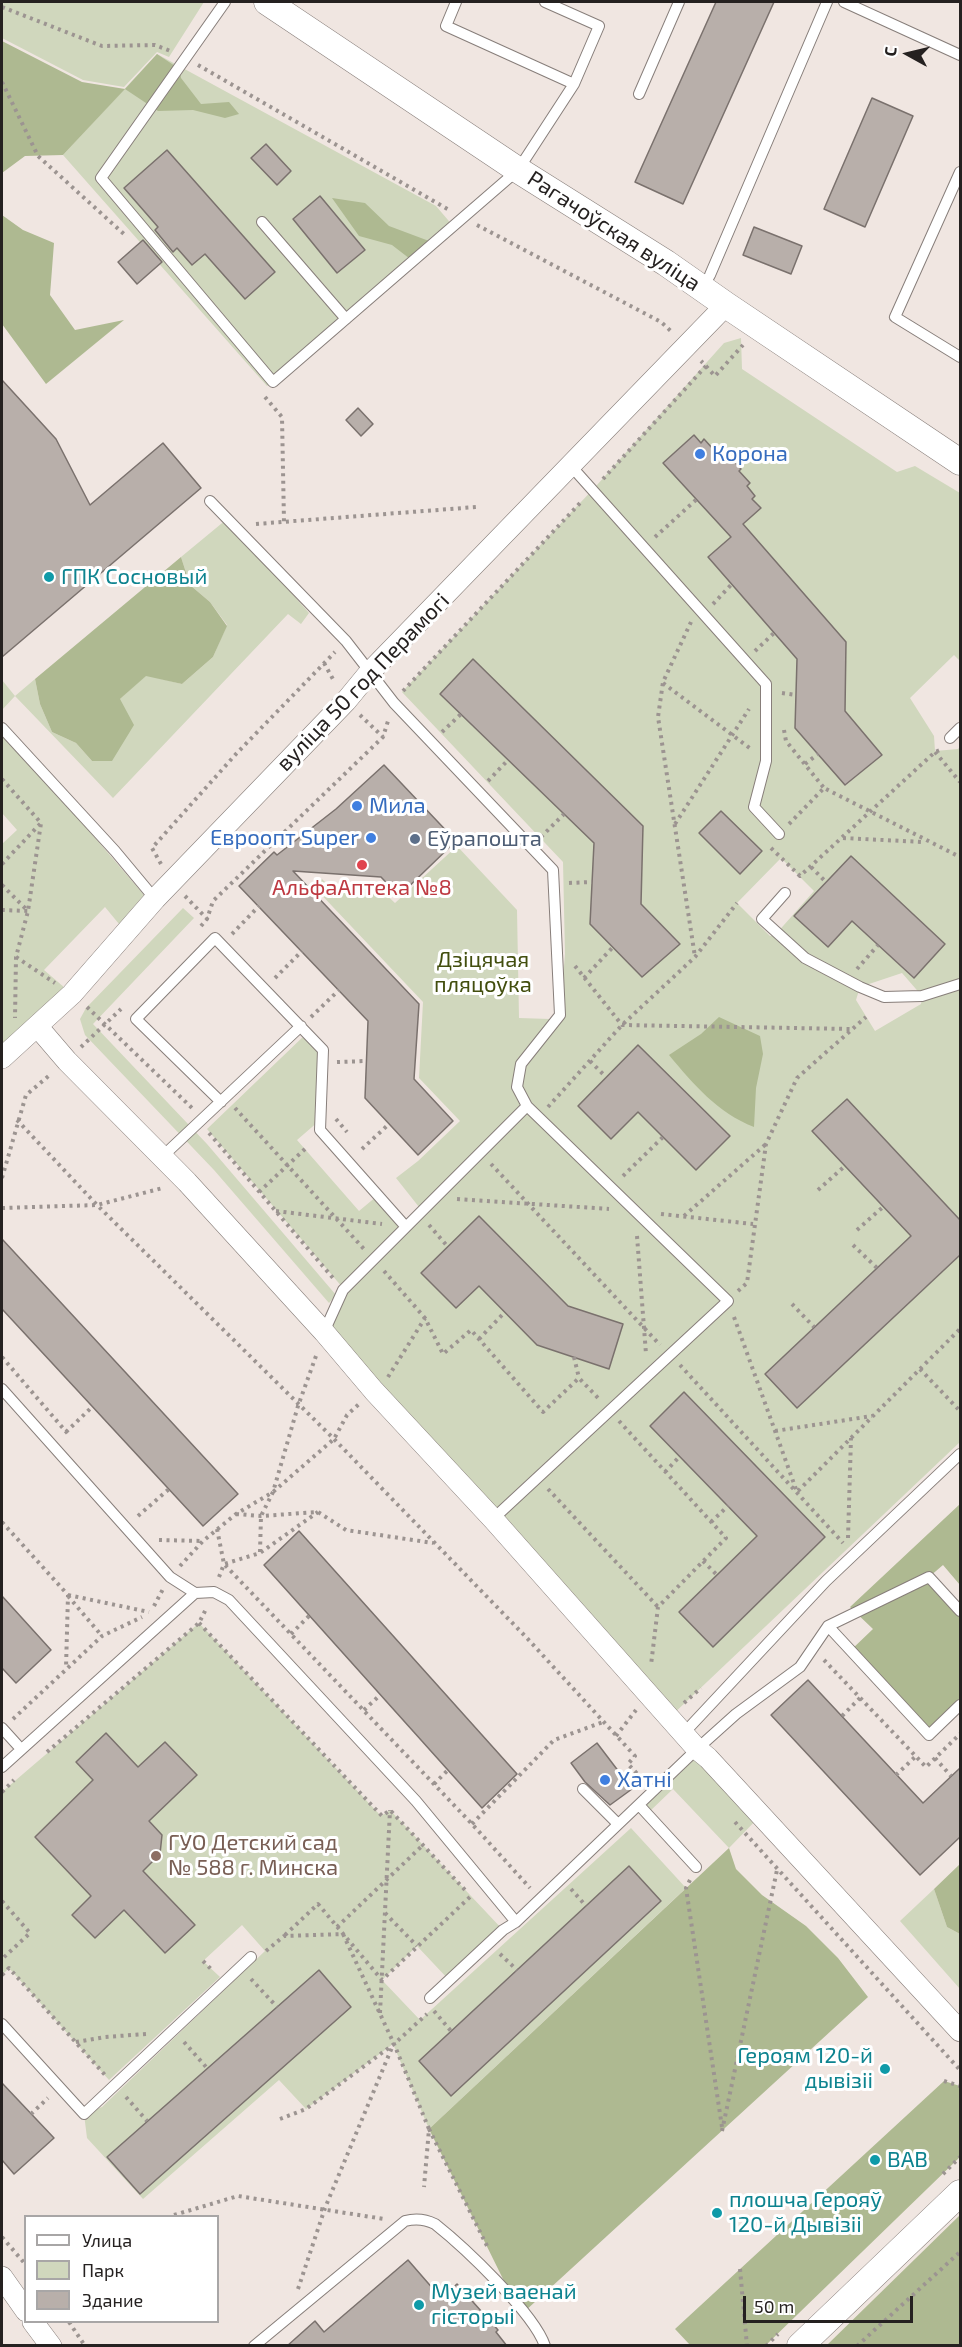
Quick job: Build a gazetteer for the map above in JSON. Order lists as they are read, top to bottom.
{
  "streets": {
    "street": ["Рагачоўская вуліца", "вуліца 50 год Перамогі"]
  },
  "crossings": [
    ["Рагачоўская вуліца", "вуліца 50 год Перамогі"]
  ],
  "parks": ["Дзіцячая пляцоўка"],
  "places": [
    "Корона",
    "ГПК Сосновый",
    "Мила",
    "Евроопт Super",
    "Еўрапошта",
    "АльфаАптека №8",
    "Хатні",
    "ГУО Детский сад № 588 г. Минска",
    "Героям 120-й дывізіі",
    "ВАВ",
    "плошча Герояў 120-й Дывізіі",
    "Музей ваенай гісторыі"
  ],
  "legend": ["Улица", "Парк", "Здание"],
  "scale_bar": "50 m",
  "north": "left"
}
